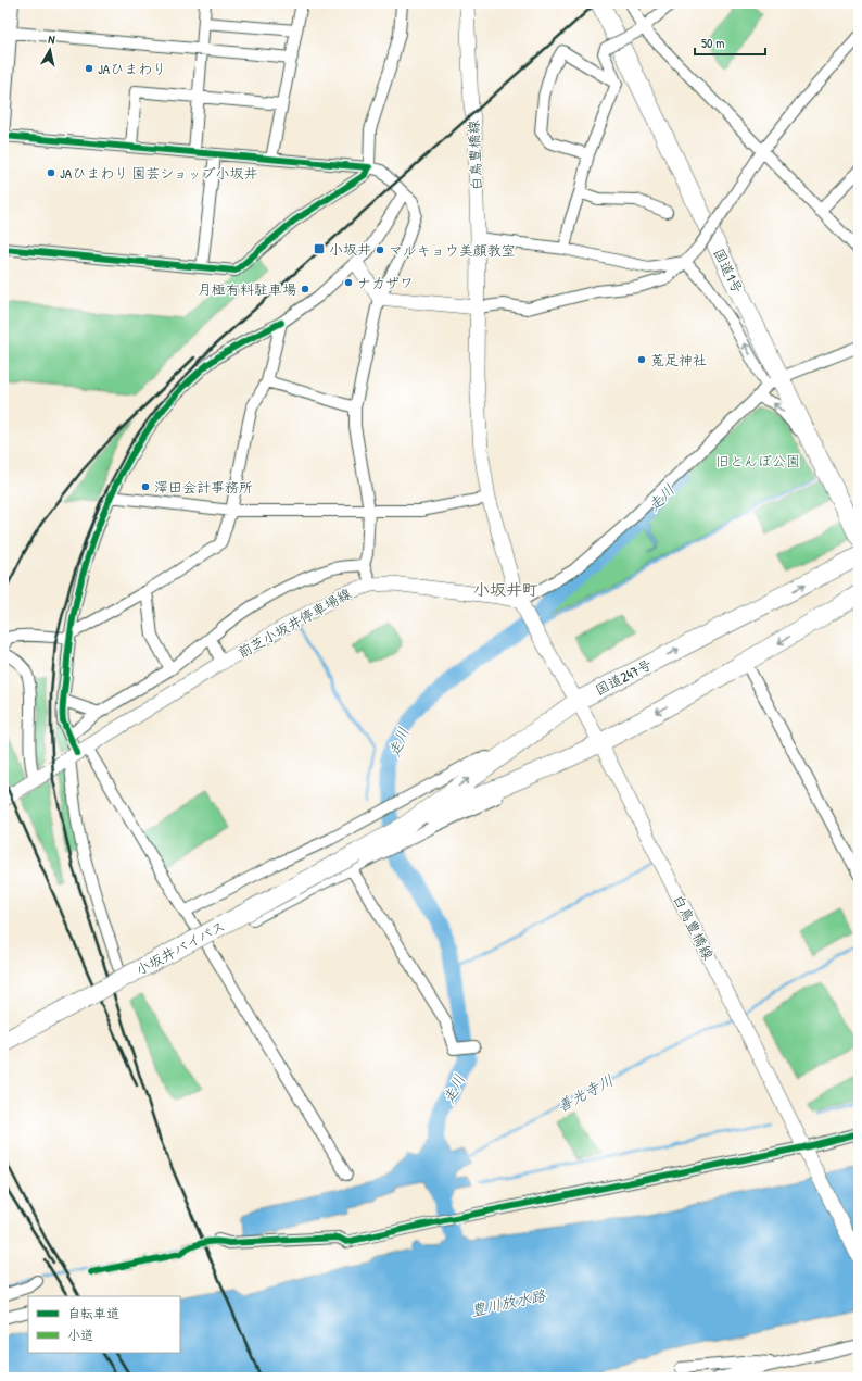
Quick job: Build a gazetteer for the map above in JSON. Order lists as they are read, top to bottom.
{
  "streets": {
    "highway": ["国道1号", "国道247号", "小坂井バイパス"],
    "main road": ["白鳥豊橋線", "前芝小坂井停車場線"]
  },
  "crossings": [
    ["白鳥豊橋線", "前芝小坂井停車場線"],
    ["白鳥豊橋線", "国道247号"],
    ["国道247号", "小坂井バイパス"]
  ],
  "districts": ["小坂井町"],
  "water": ["走川", "善光寺川", "豊川放水路"],
  "parks": ["旧とんぼ公園"],
  "places": {
    "other": [
      "JAひまわり",
      "JAひまわり 園芸ショップ小坂井",
      "マルキョウ美顔教室",
      "ナカザワ",
      "月極有料駐車場",
      "菟足神社",
      "澤田会計事務所"
    ],
    "transit": ["小坂井"]
  },
  "legend": ["自転車道", "小道"],
  "scale_bar": "50 m",
  "north": "top"
}
